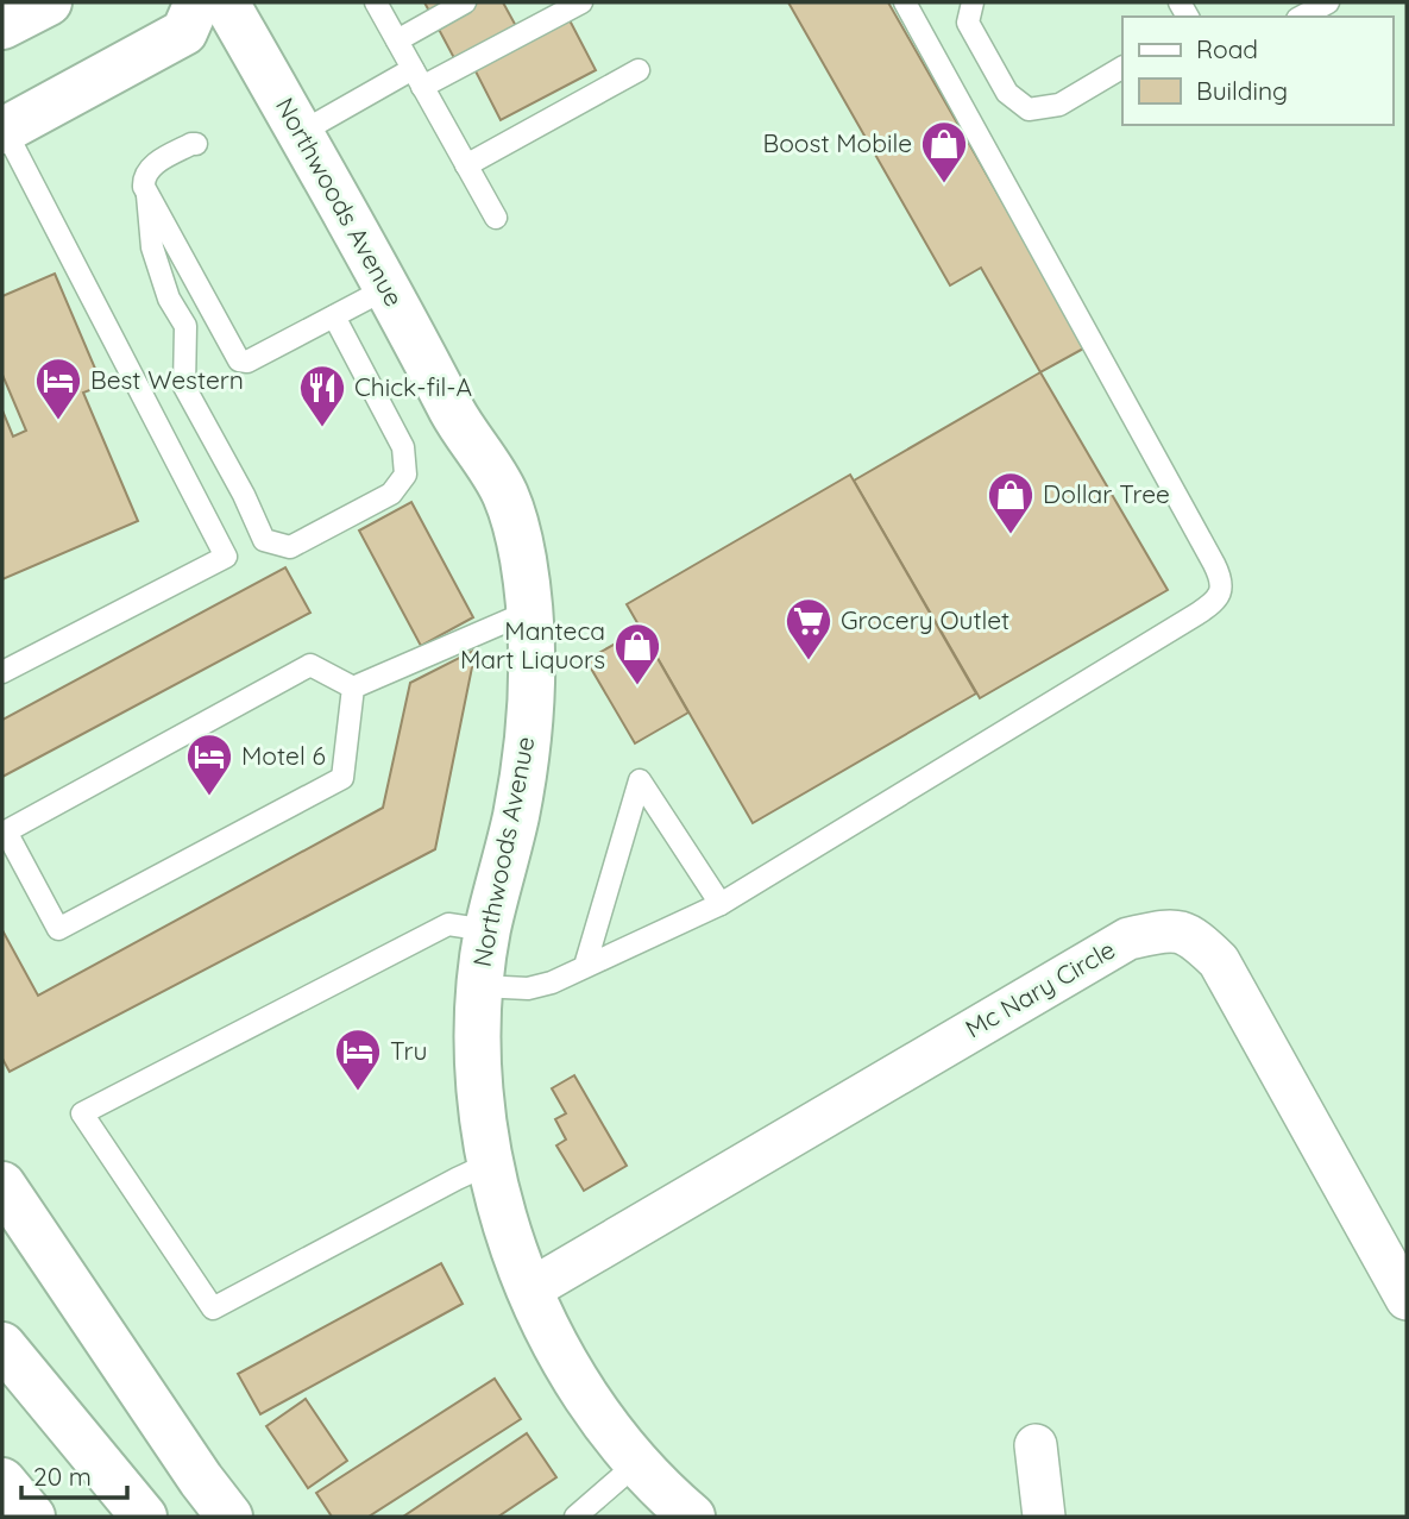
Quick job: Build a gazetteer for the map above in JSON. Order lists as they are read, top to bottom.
{
  "streets": {
    "main road": ["Northwoods Avenue"],
    "street": ["Mc Nary Circle"]
  },
  "crossings": [
    ["Northwoods Avenue", "Mc Nary Circle"]
  ],
  "places": {
    "shop": ["Boost Mobile", "Dollar Tree", "Manteca Mart Liquors"],
    "hotel": ["Best Western", "Motel 6", "Tru"],
    "restaurant": ["Chick-fil-A"],
    "supermarket": ["Grocery Outlet"]
  },
  "legend": ["Road", "Building"],
  "scale_bar": "20 m"
}
